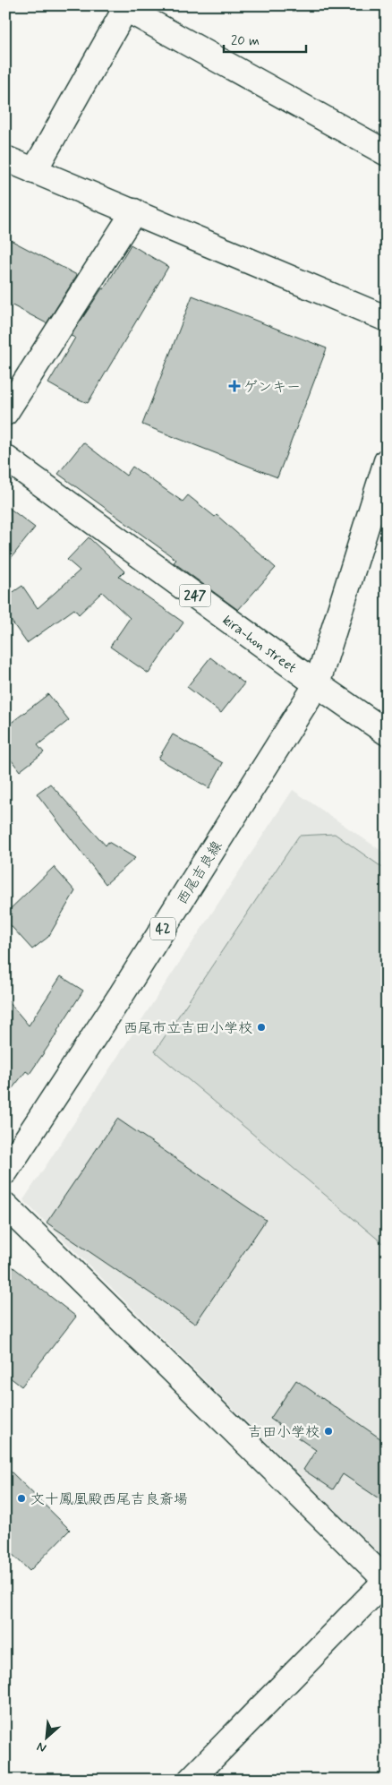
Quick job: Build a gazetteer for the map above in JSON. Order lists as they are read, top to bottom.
{
  "streets": {
    "main road": [
      "247",
      "kira-hon street",
      "西尾吉良線",
      "42"
    ]
  },
  "crossings": [
    ["kira-hon street", "西尾吉良線"]
  ],
  "places": {
    "health": ["ゲンキー"],
    "other": ["西尾市立吉田小学校", "吉田小学校", "文十鳳凰殿西尾吉良斎場"]
  },
  "scale_bar": "20 m",
  "north": "bottom left"
}
